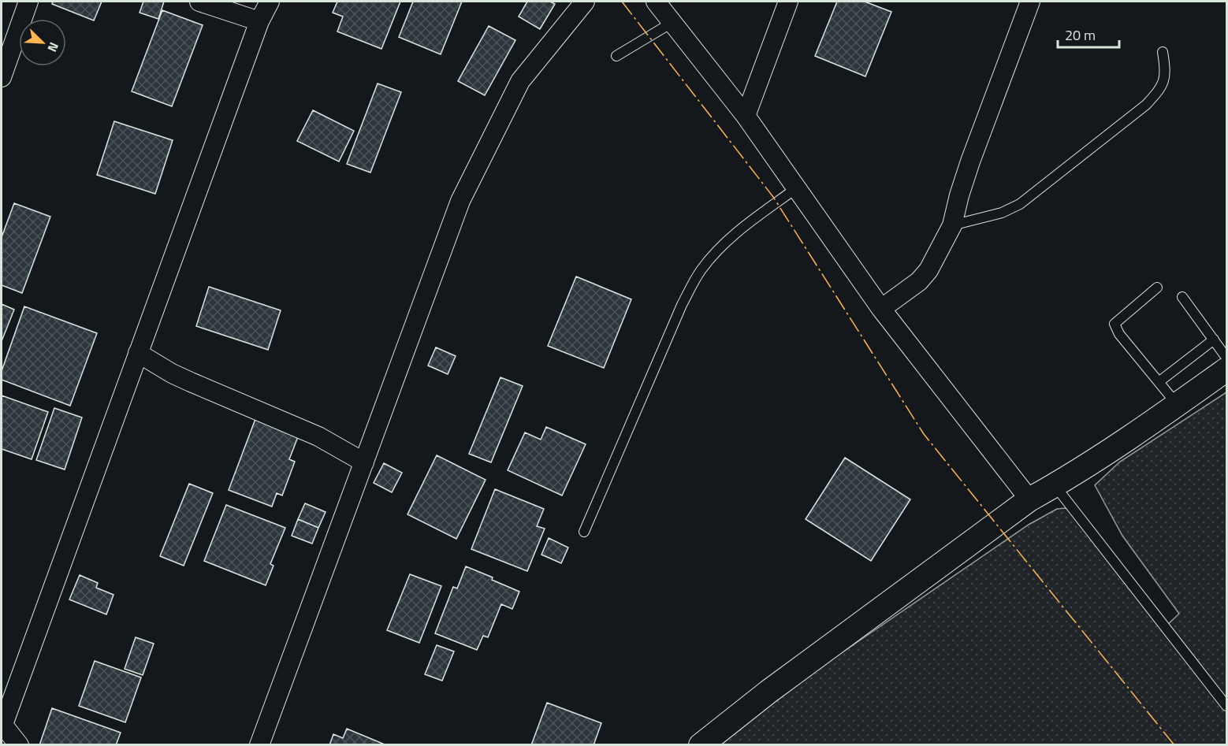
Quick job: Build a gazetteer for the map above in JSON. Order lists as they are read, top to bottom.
{
  "scale_bar": "20 m",
  "north": "bottom right"
}
